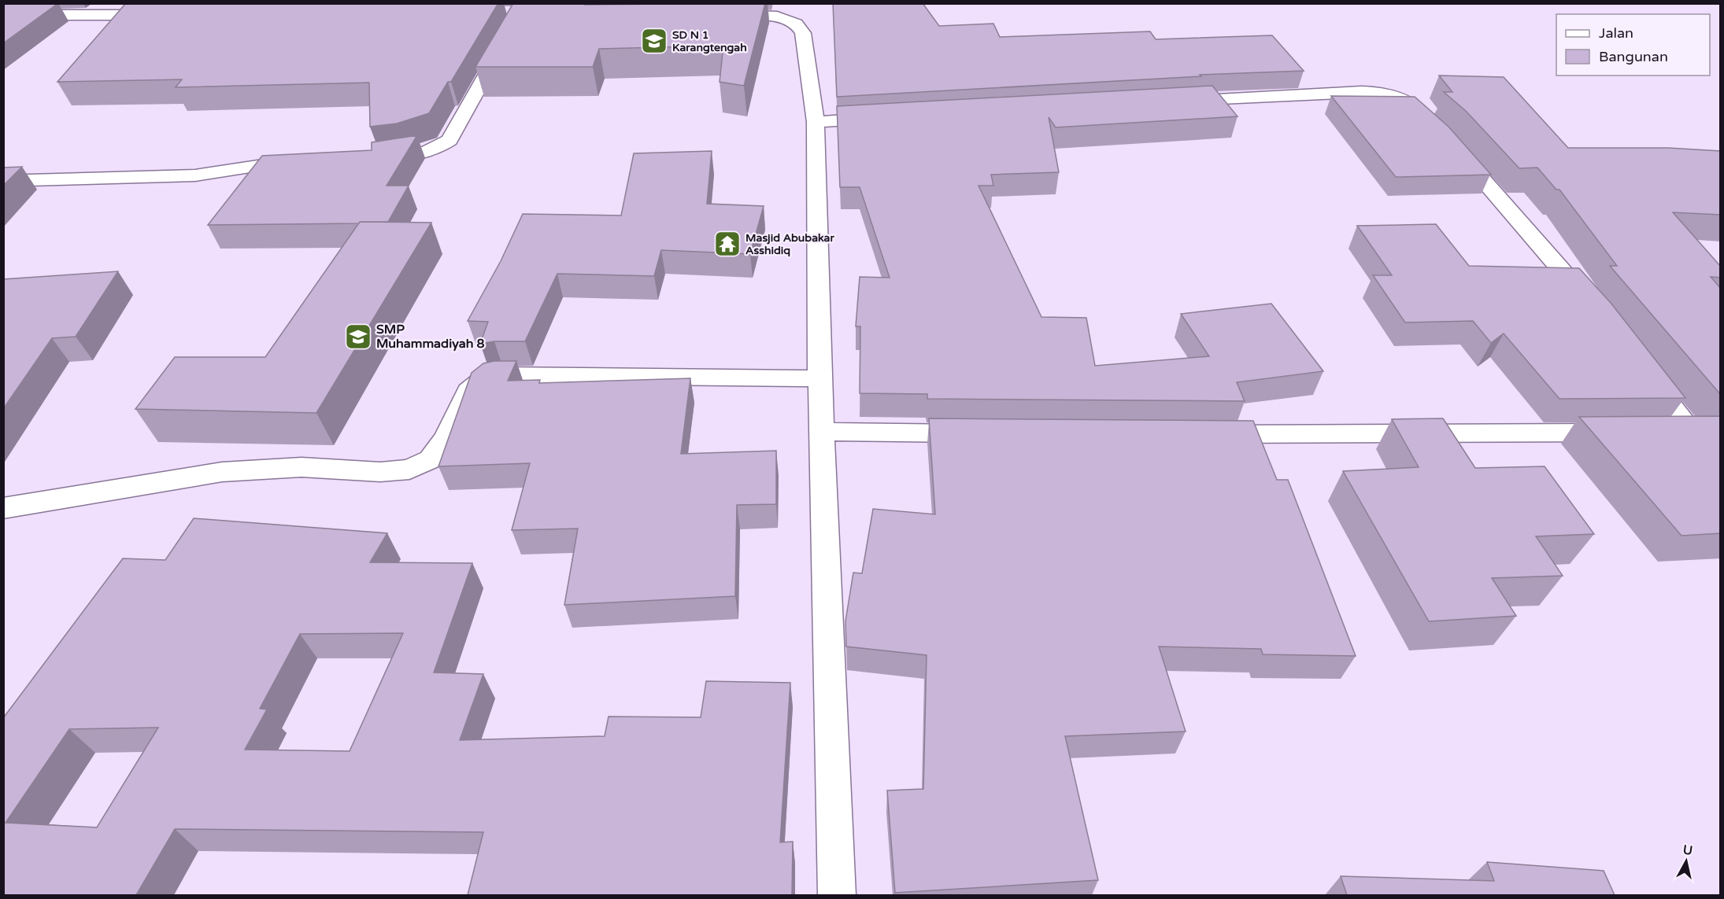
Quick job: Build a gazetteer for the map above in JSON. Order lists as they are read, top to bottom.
{
  "places": {
    "school or university": ["SD N 1 Karangtengah", "SMP Muhammadiyah 8"],
    "temple": ["Masjid Abubakar Asshidiq"]
  },
  "legend": ["Jalan", "Bangunan"],
  "north": "top"
}
